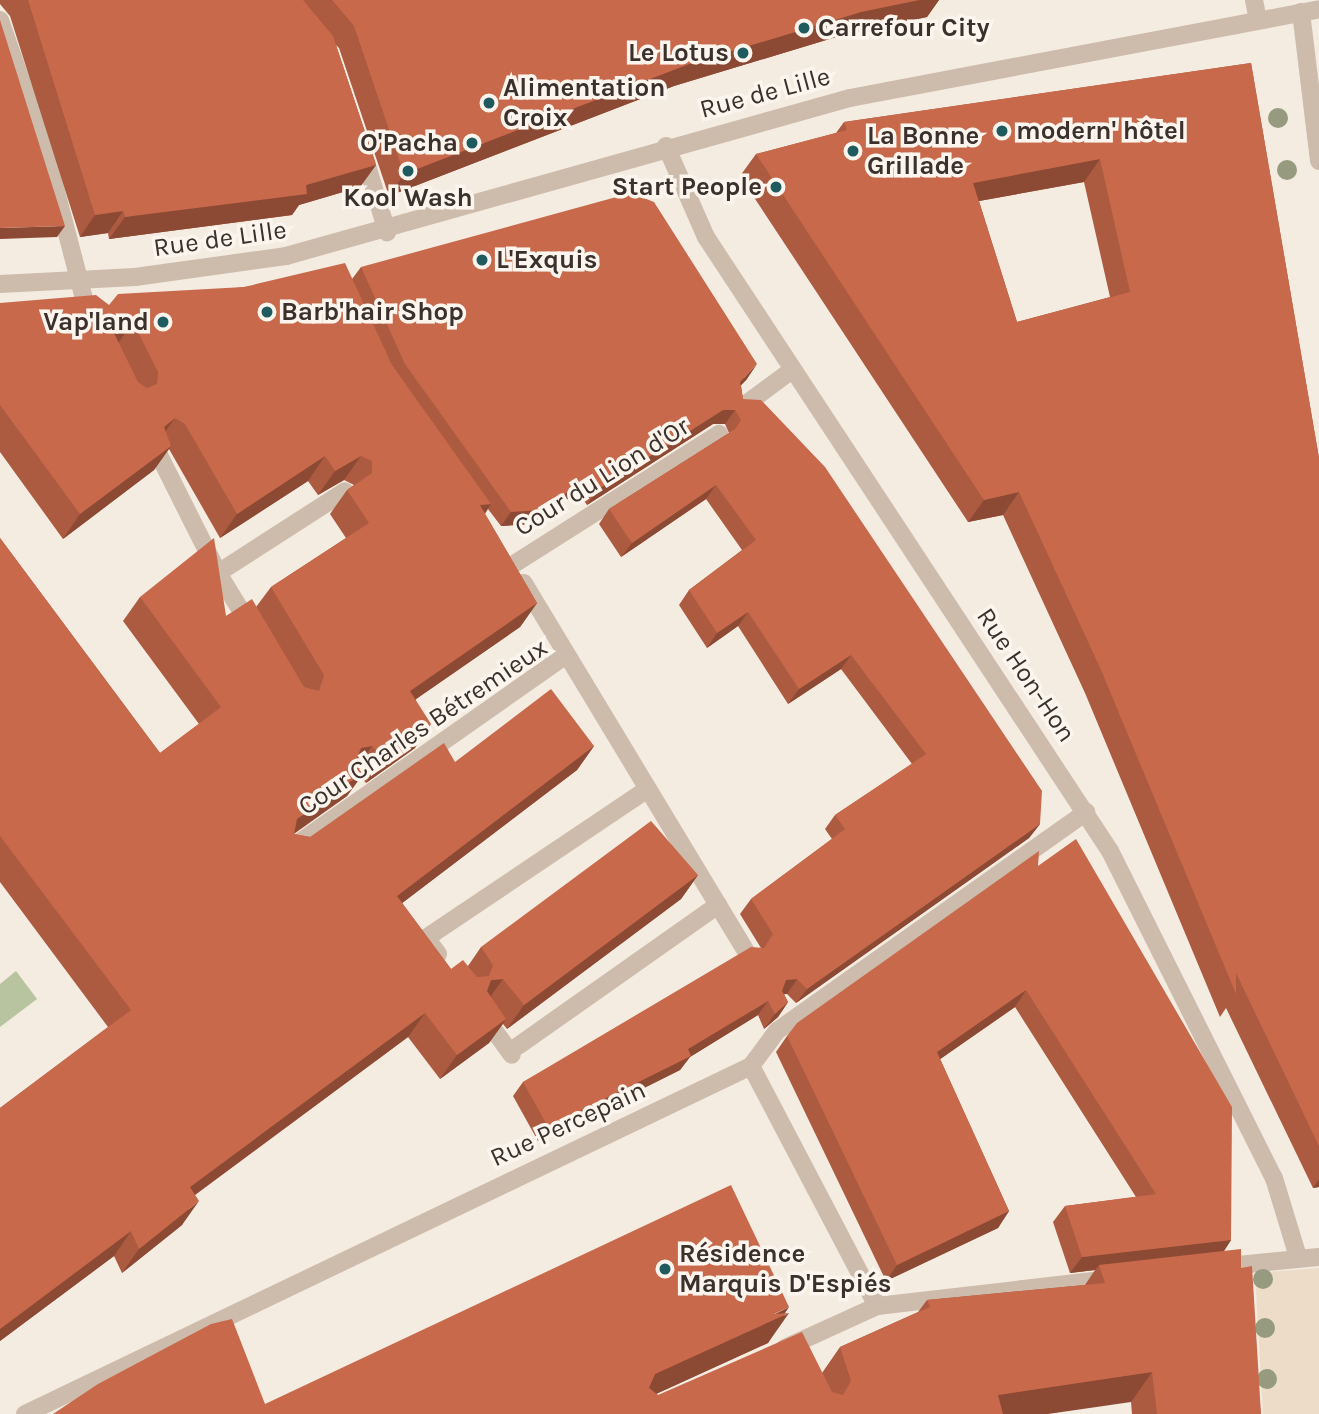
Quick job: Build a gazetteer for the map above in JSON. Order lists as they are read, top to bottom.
{
  "streets": {
    "street": [
      "Rue de Lille",
      "Cour du Lion d'Or",
      "Rue Hon-Hon",
      "Cour Charles Bétremieux",
      "Rue Percepain"
    ]
  },
  "crossings": [
    ["Rue de Lille", "Rue Hon-Hon"],
    ["Cour du Lion d'Or", "Cour Charles Bétremieux"]
  ],
  "places": [
    "Carrefour City",
    "Le Lotus",
    "Alimentation Croix",
    "modern' hôtel",
    "O'Pacha",
    "La Bonne Grillade",
    "Kool Wash",
    "Start People",
    "L'Exquis",
    "Barb'hair Shop",
    "Vap'land",
    "Résidence Marquis D'Espiés"
  ]
}
